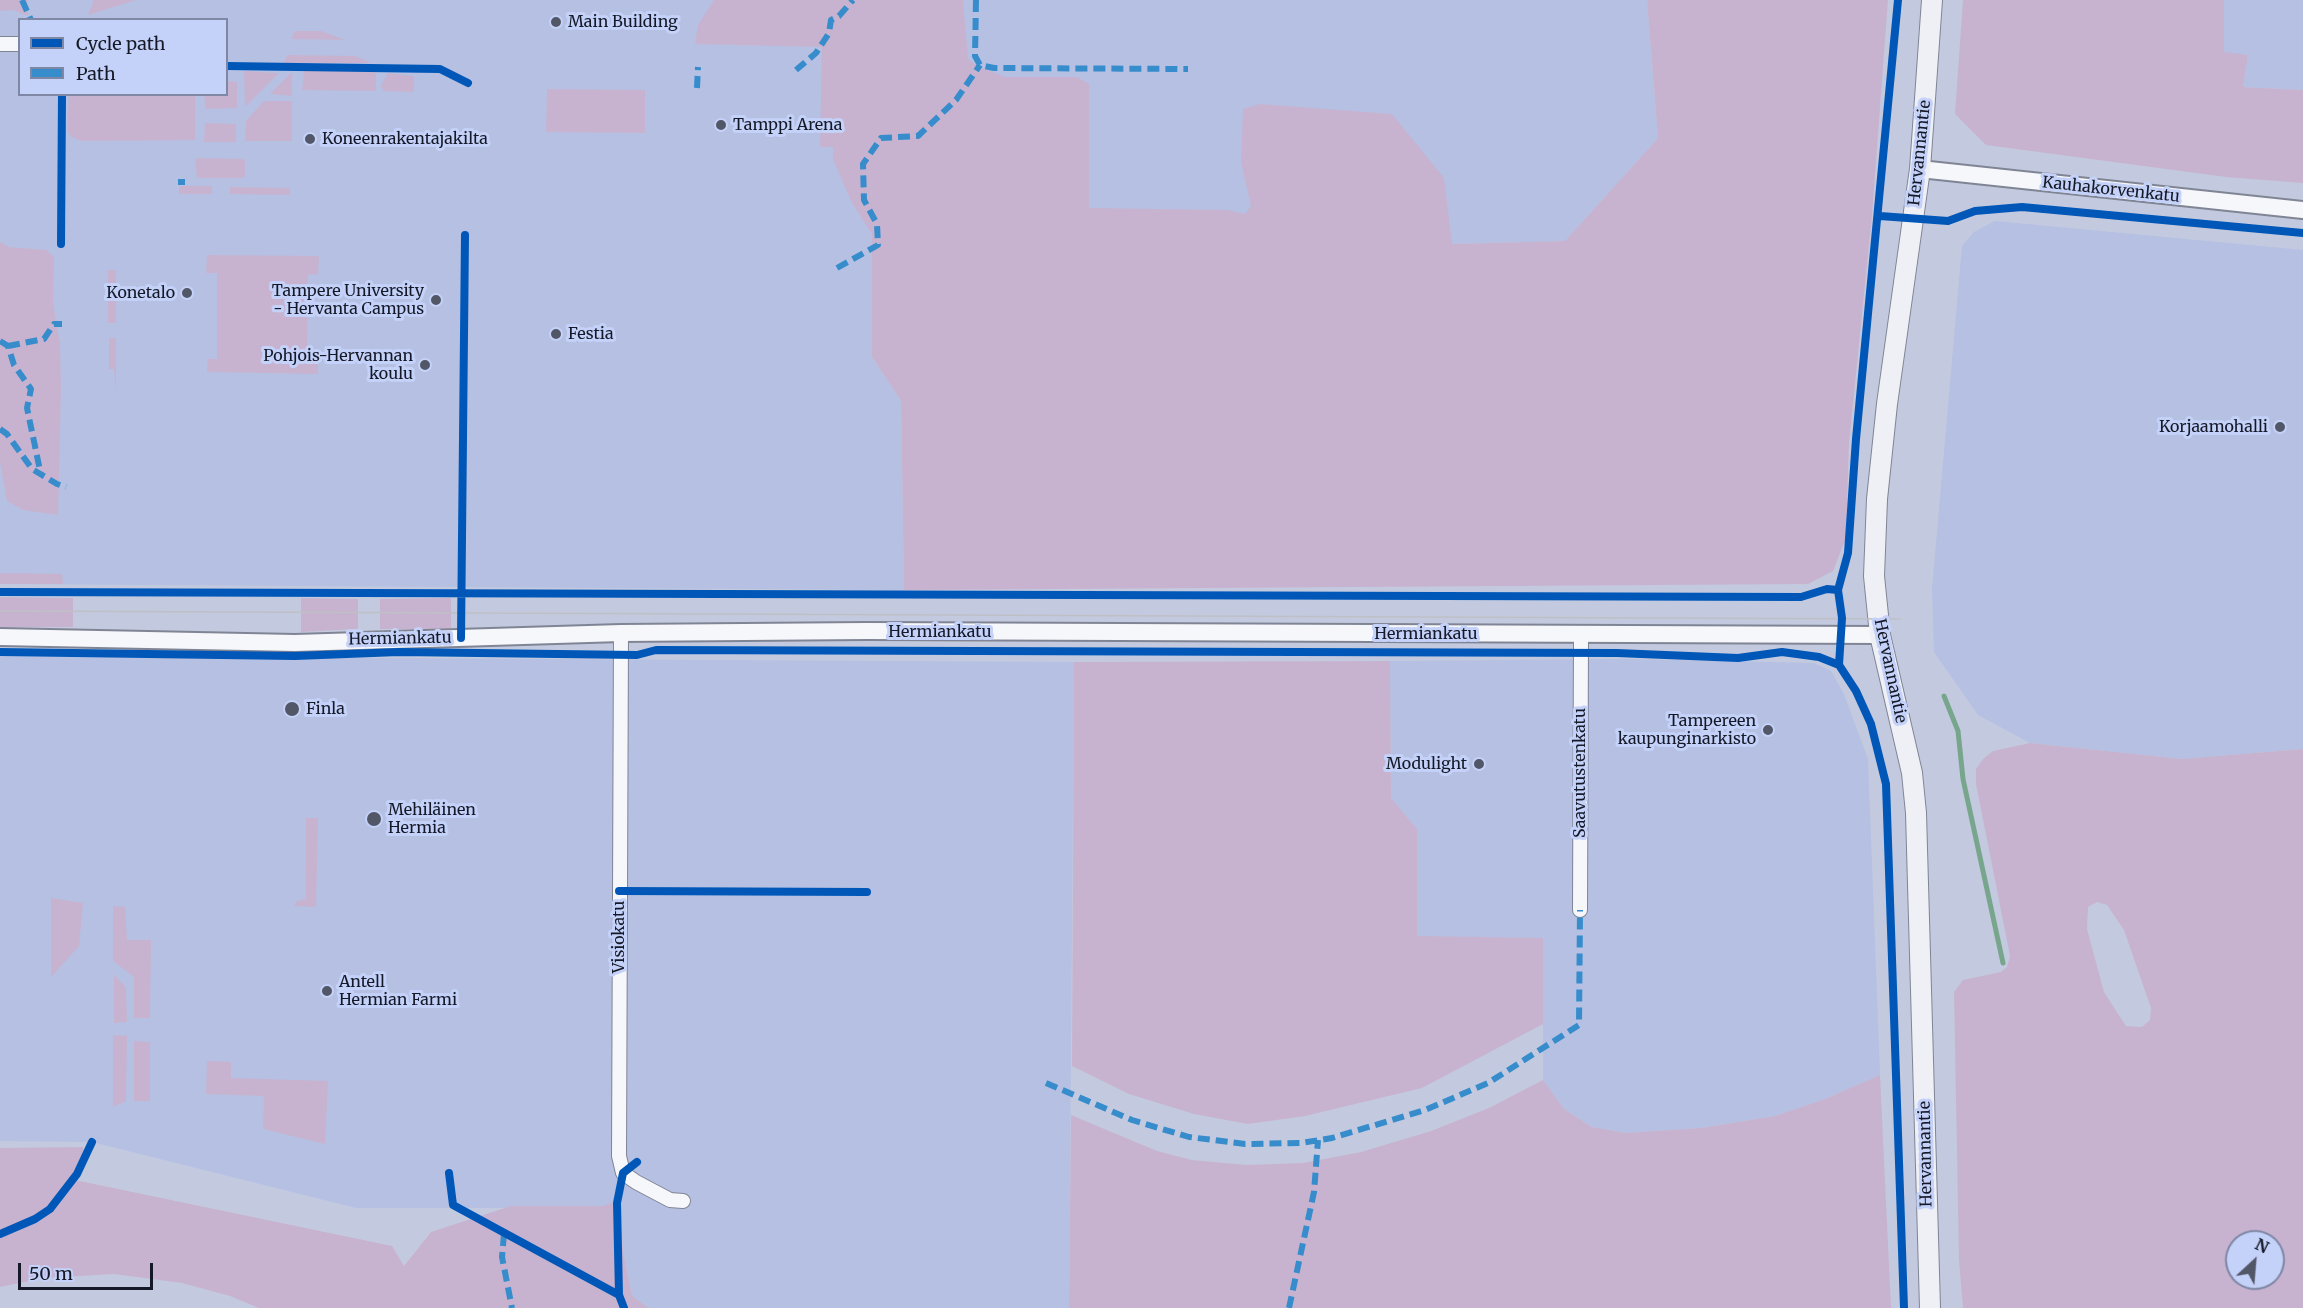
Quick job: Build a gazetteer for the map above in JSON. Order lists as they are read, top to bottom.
{
  "streets": {
    "main road": ["Hervannantie"],
    "street": [
      "Kauhakorvenkatu",
      "Hermiankatu",
      "Saavutustenkatu",
      "Visiokatu"
    ]
  },
  "crossings": [
    ["Hervannantie", "Kauhakorvenkatu"],
    ["Hervannantie", "Hermiankatu"],
    ["Hermiankatu", "Saavutustenkatu"],
    ["Hermiankatu", "Visiokatu"]
  ],
  "places": [
    "Main Building",
    "Tamppi Arena",
    "Koneenrakentajakilta",
    "Konetalo",
    "Tampere University - Hervanta Campus",
    "Festia",
    "Pohjois-Hervannan koulu",
    "Korjaamohalli",
    "Finla",
    "Tampereen kaupunginarkisto",
    "Modulight",
    "Mehiläinen Hermia",
    "Antell Hermian Farmi"
  ],
  "legend": ["Cycle path", "Path"],
  "scale_bar": "50 m",
  "north": "top right"
}
